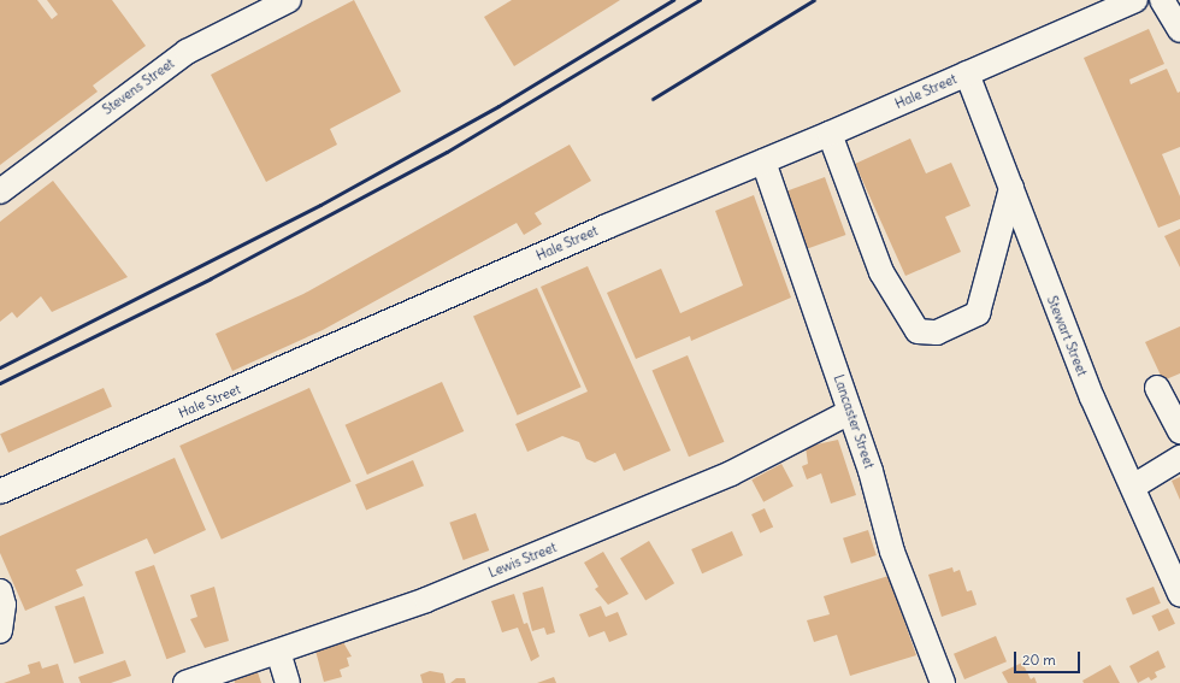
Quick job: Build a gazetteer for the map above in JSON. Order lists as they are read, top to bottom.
{
  "streets": {
    "street": [
      "Stevens Street",
      "Hale Street",
      "Stewart Street",
      "Lancaster Street",
      "Lewis Street"
    ]
  },
  "crossings": [
    ["Hale Street", "Stewart Street"],
    ["Hale Street", "Lancaster Street"],
    ["Lancaster Street", "Lewis Street"]
  ],
  "scale_bar": "20 m"
}
